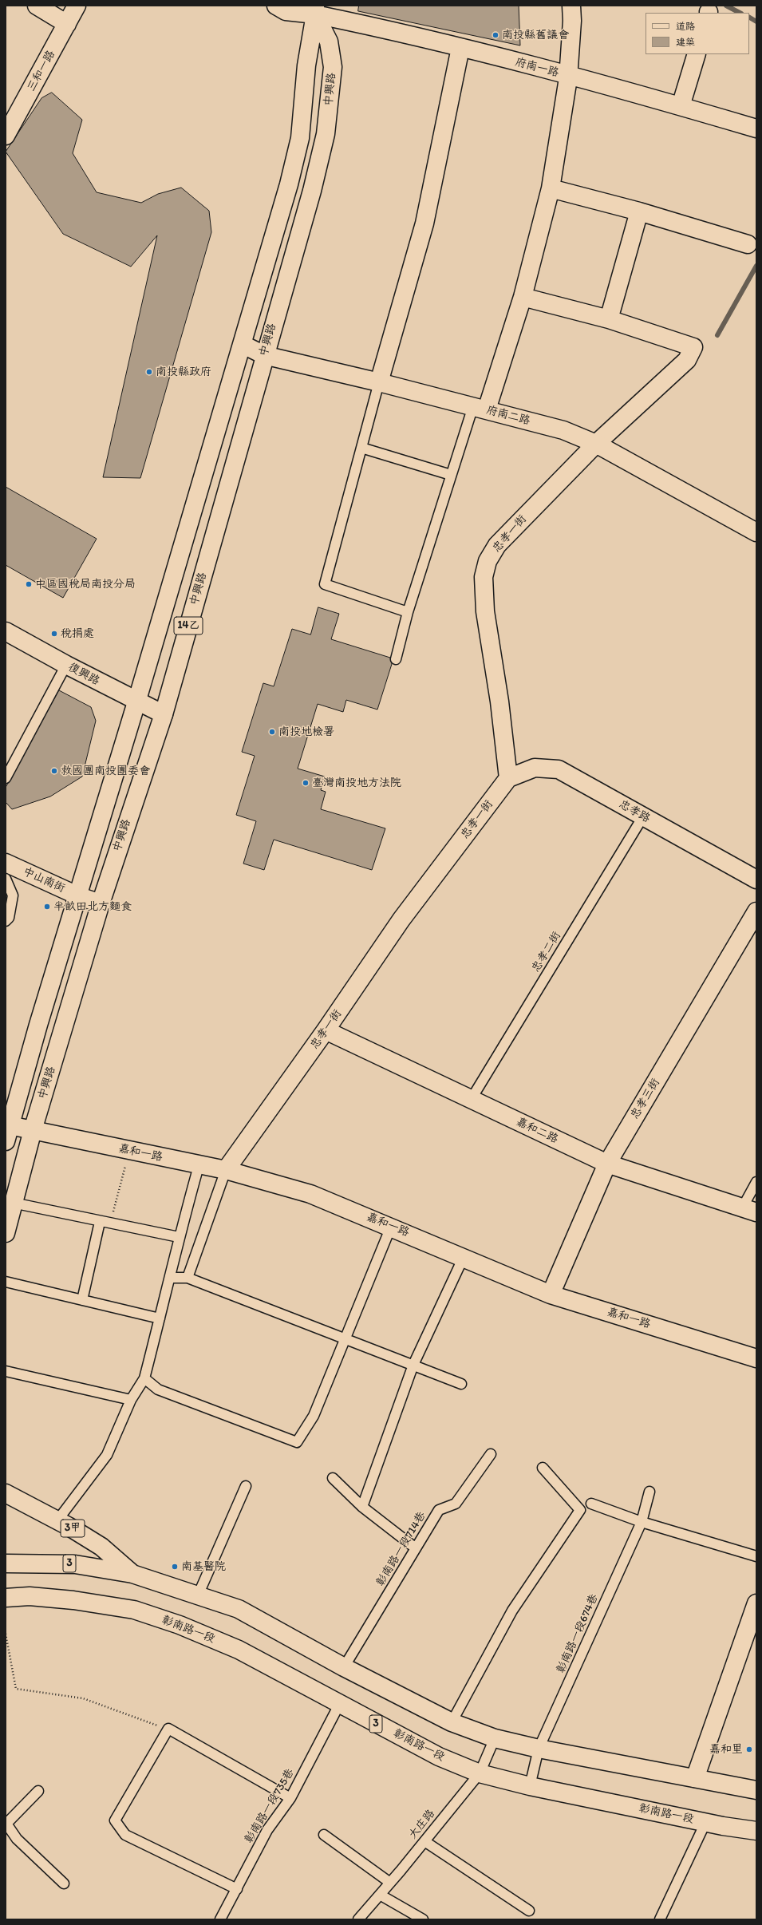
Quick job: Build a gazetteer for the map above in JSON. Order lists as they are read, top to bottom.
{
  "streets": {
    "street": [
      "府南一路",
      "三和一路",
      "中興路",
      "府南二路",
      "忠孝一街",
      "14乙",
      "復興路",
      "忠孝路",
      "中山南街",
      "忠孝三街",
      "嘉和二路",
      "嘉和一路",
      "3甲",
      "3",
      "彰南路一段"
    ],
    "lane": [
      "忠孝二街",
      "彰南路一段714巷",
      "彰南路一段674巷",
      "彰南路一段735巷",
      "大庄路"
    ]
  },
  "crossings": [
    ["府南一路", "中興路"],
    ["中興路", "府南二路"],
    ["中興路", "復興路"],
    ["中興路", "中山南街"],
    ["中興路", "嘉和一路"],
    ["府南二路", "忠孝一街"],
    ["忠孝一街", "忠孝路"],
    ["忠孝一街", "嘉和二路"],
    ["忠孝一街", "嘉和一路"],
    ["忠孝路", "忠孝二街"],
    ["忠孝二街", "嘉和二路"],
    ["忠孝三街", "嘉和二路"],
    ["忠孝三街", "嘉和一路"],
    ["3甲", "3"],
    ["彰南路一段714巷", "3"],
    ["3", "彰南路一段674巷"],
    ["3", "大庄路"],
    ["彰南路一段", "彰南路一段674巷"],
    ["彰南路一段", "彰南路一段735巷"],
    ["彰南路一段", "大庄路"]
  ],
  "places": [
    "南投縣舊議會",
    "南投縣政府",
    "中區國稅局南投分局",
    "稅捐處",
    "南投地檢署",
    "救國團南投團委會",
    "臺灣南投地方法院",
    "半畝田北方麵食",
    "南基醫院",
    "嘉和里"
  ],
  "legend": ["道路", "建築"]
}
